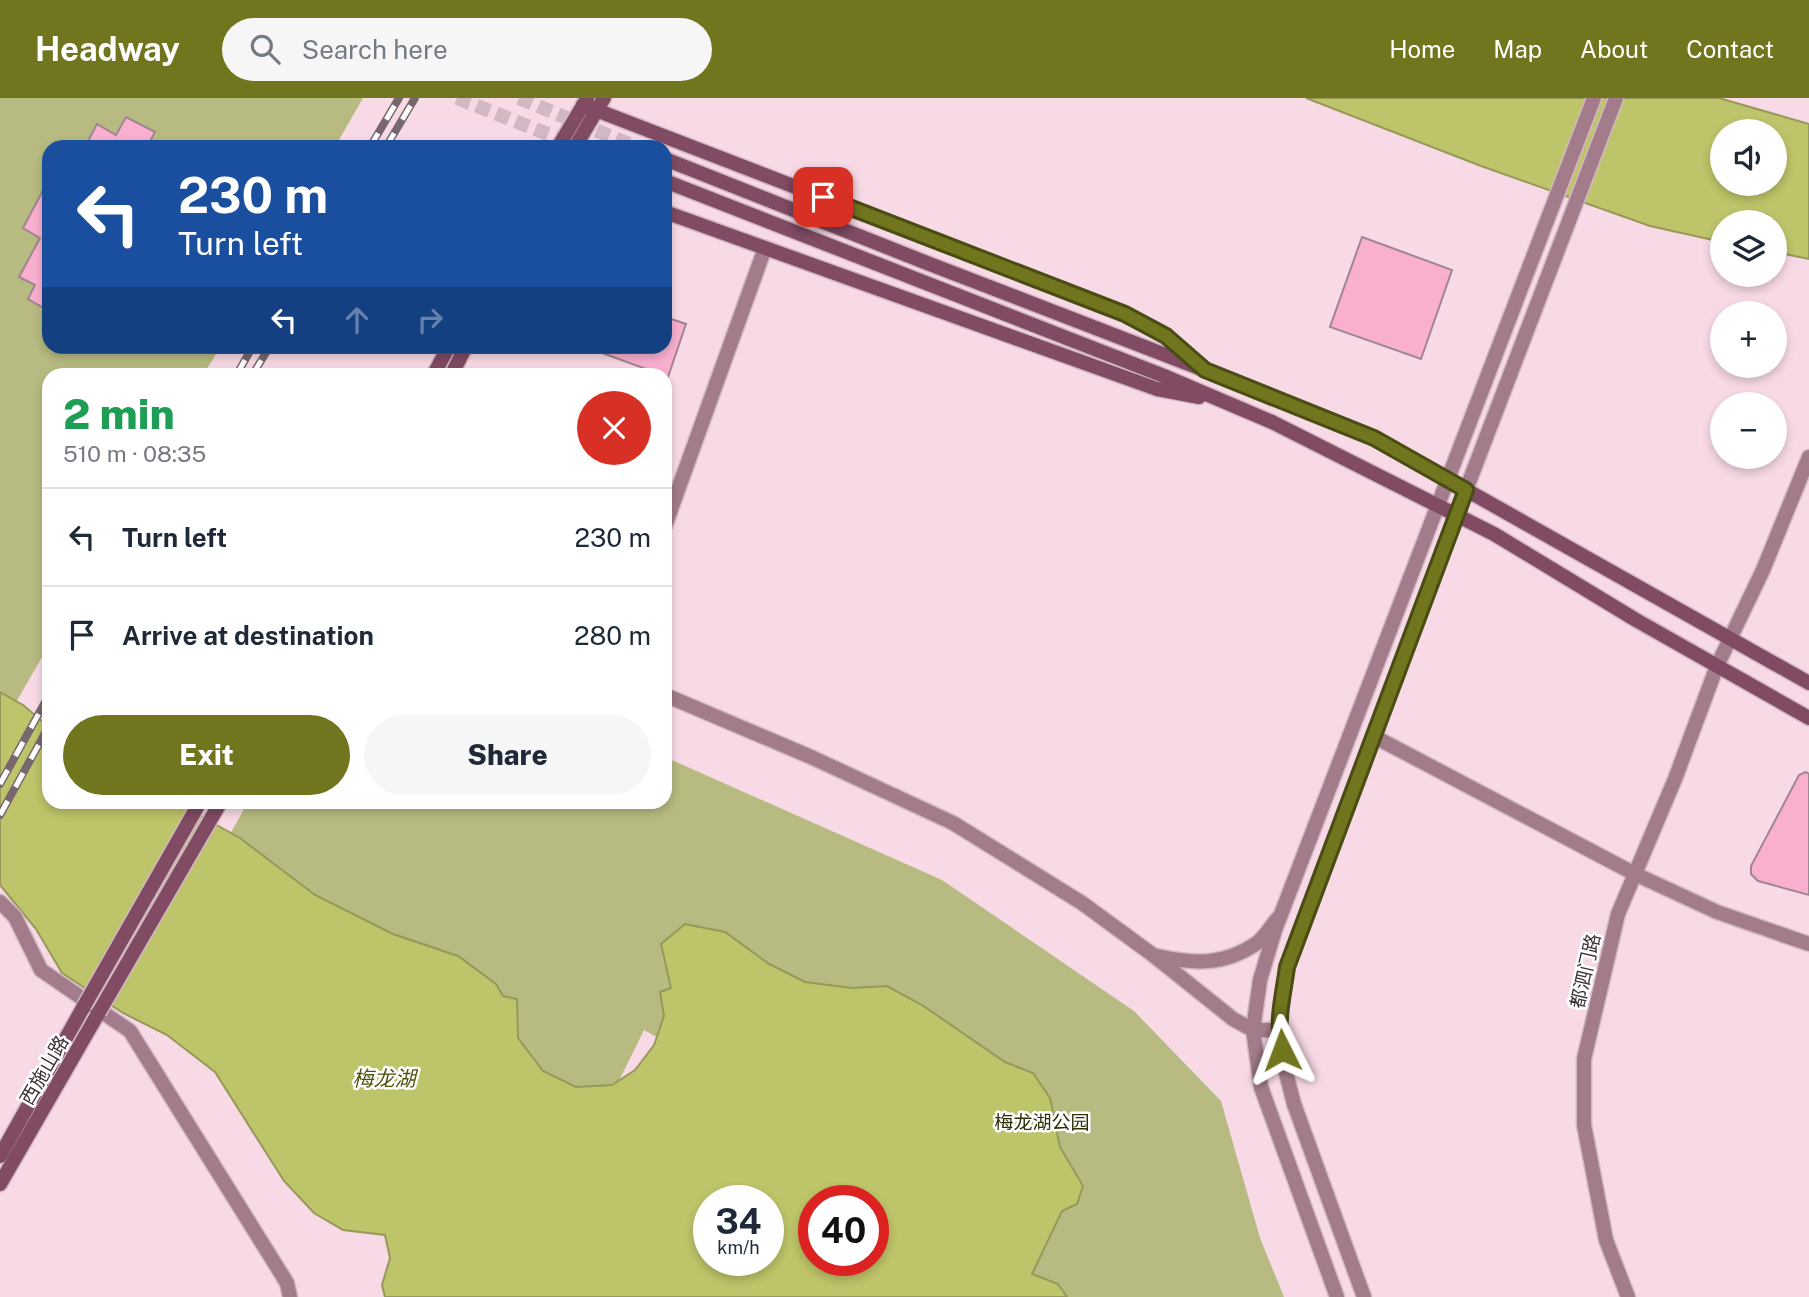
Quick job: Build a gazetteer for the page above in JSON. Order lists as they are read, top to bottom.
{
  "streets": {
    "main road": ["西施山路"],
    "street": ["都泗门路"]
  },
  "water": ["梅龙湖"],
  "parks": ["梅龙湖公园"],
  "page": {
    "header": "Headway",
    "search": "Search here",
    "nav": [
      "Home",
      "Map",
      "About",
      "Contact"
    ],
    "map_buttons": ["+", "−"],
    "turn": ["230 m", "Turn left"],
    "heading": ["2 min", "510 m · 08:35"],
    "list": [
      {
        "name": "Turn left",
        "value": "230 m"
      },
      {
        "name": "Arrive at destination",
        "value": "280 m"
      }
    ],
    "buttons": ["Exit", "Share"],
    "speed": "34 km/h",
    "limit": "40"
  }
}
